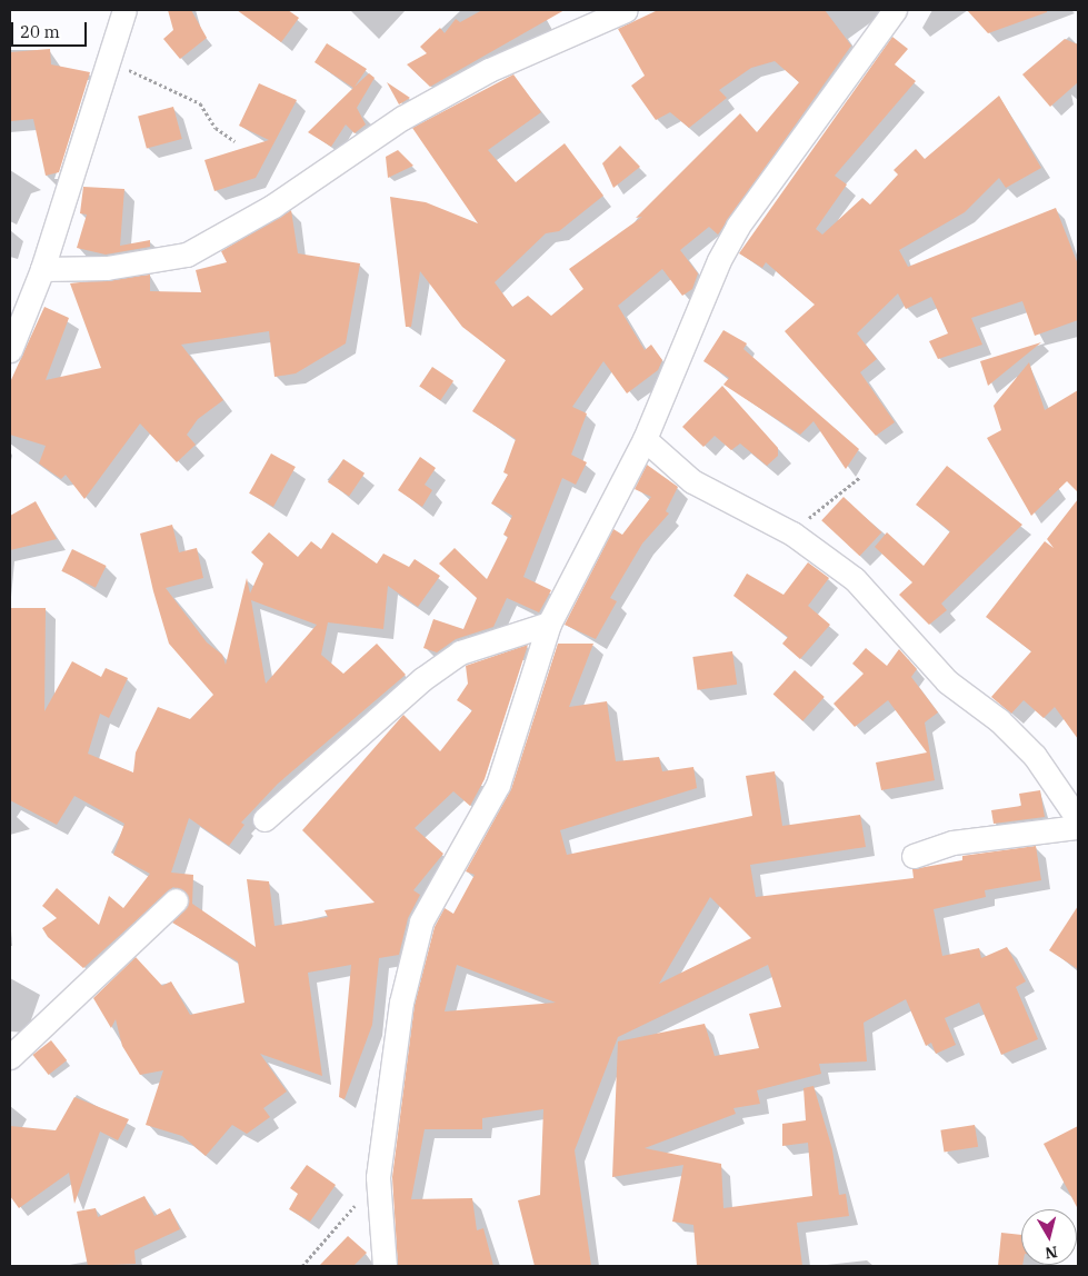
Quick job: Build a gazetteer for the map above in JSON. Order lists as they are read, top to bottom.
{
  "scale_bar": "20 m",
  "north": "bottom"
}
